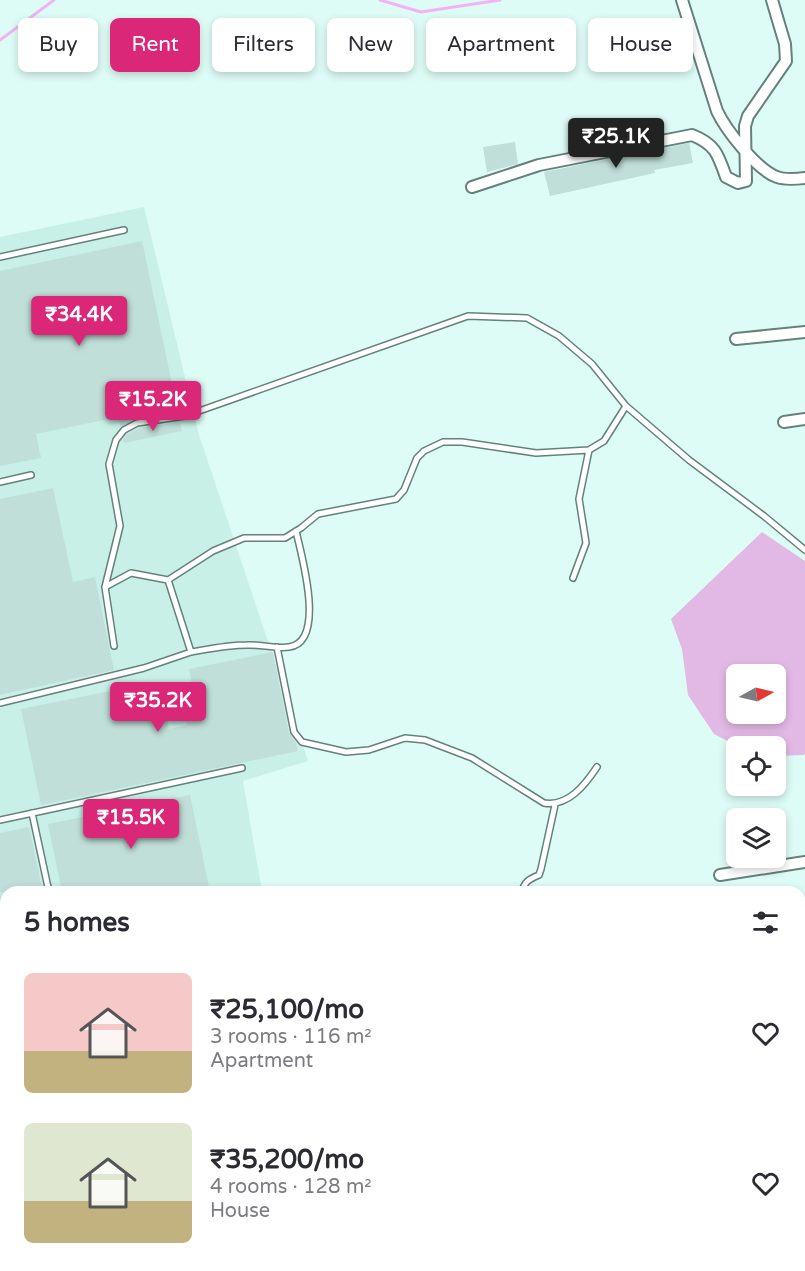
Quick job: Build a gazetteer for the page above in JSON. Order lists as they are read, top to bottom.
{
  "north": "right",
  "page": {
    "chip": [
      "Buy",
      "Rent",
      "Filters",
      "New",
      "Apartment",
      "House"
    ],
    "price": [
      "₹25.1K",
      "₹34.4K",
      "₹15.2K",
      "₹35.2K",
      "₹15.5K"
    ],
    "heading": "5 homes",
    "list": [
      {
        "name": "₹25,100/mo",
        "note": "3 rooms · 116 m² · Apartment"
      },
      {
        "name": "₹35,200/mo",
        "note": "4 rooms · 128 m² · House"
      }
    ]
  }
}
